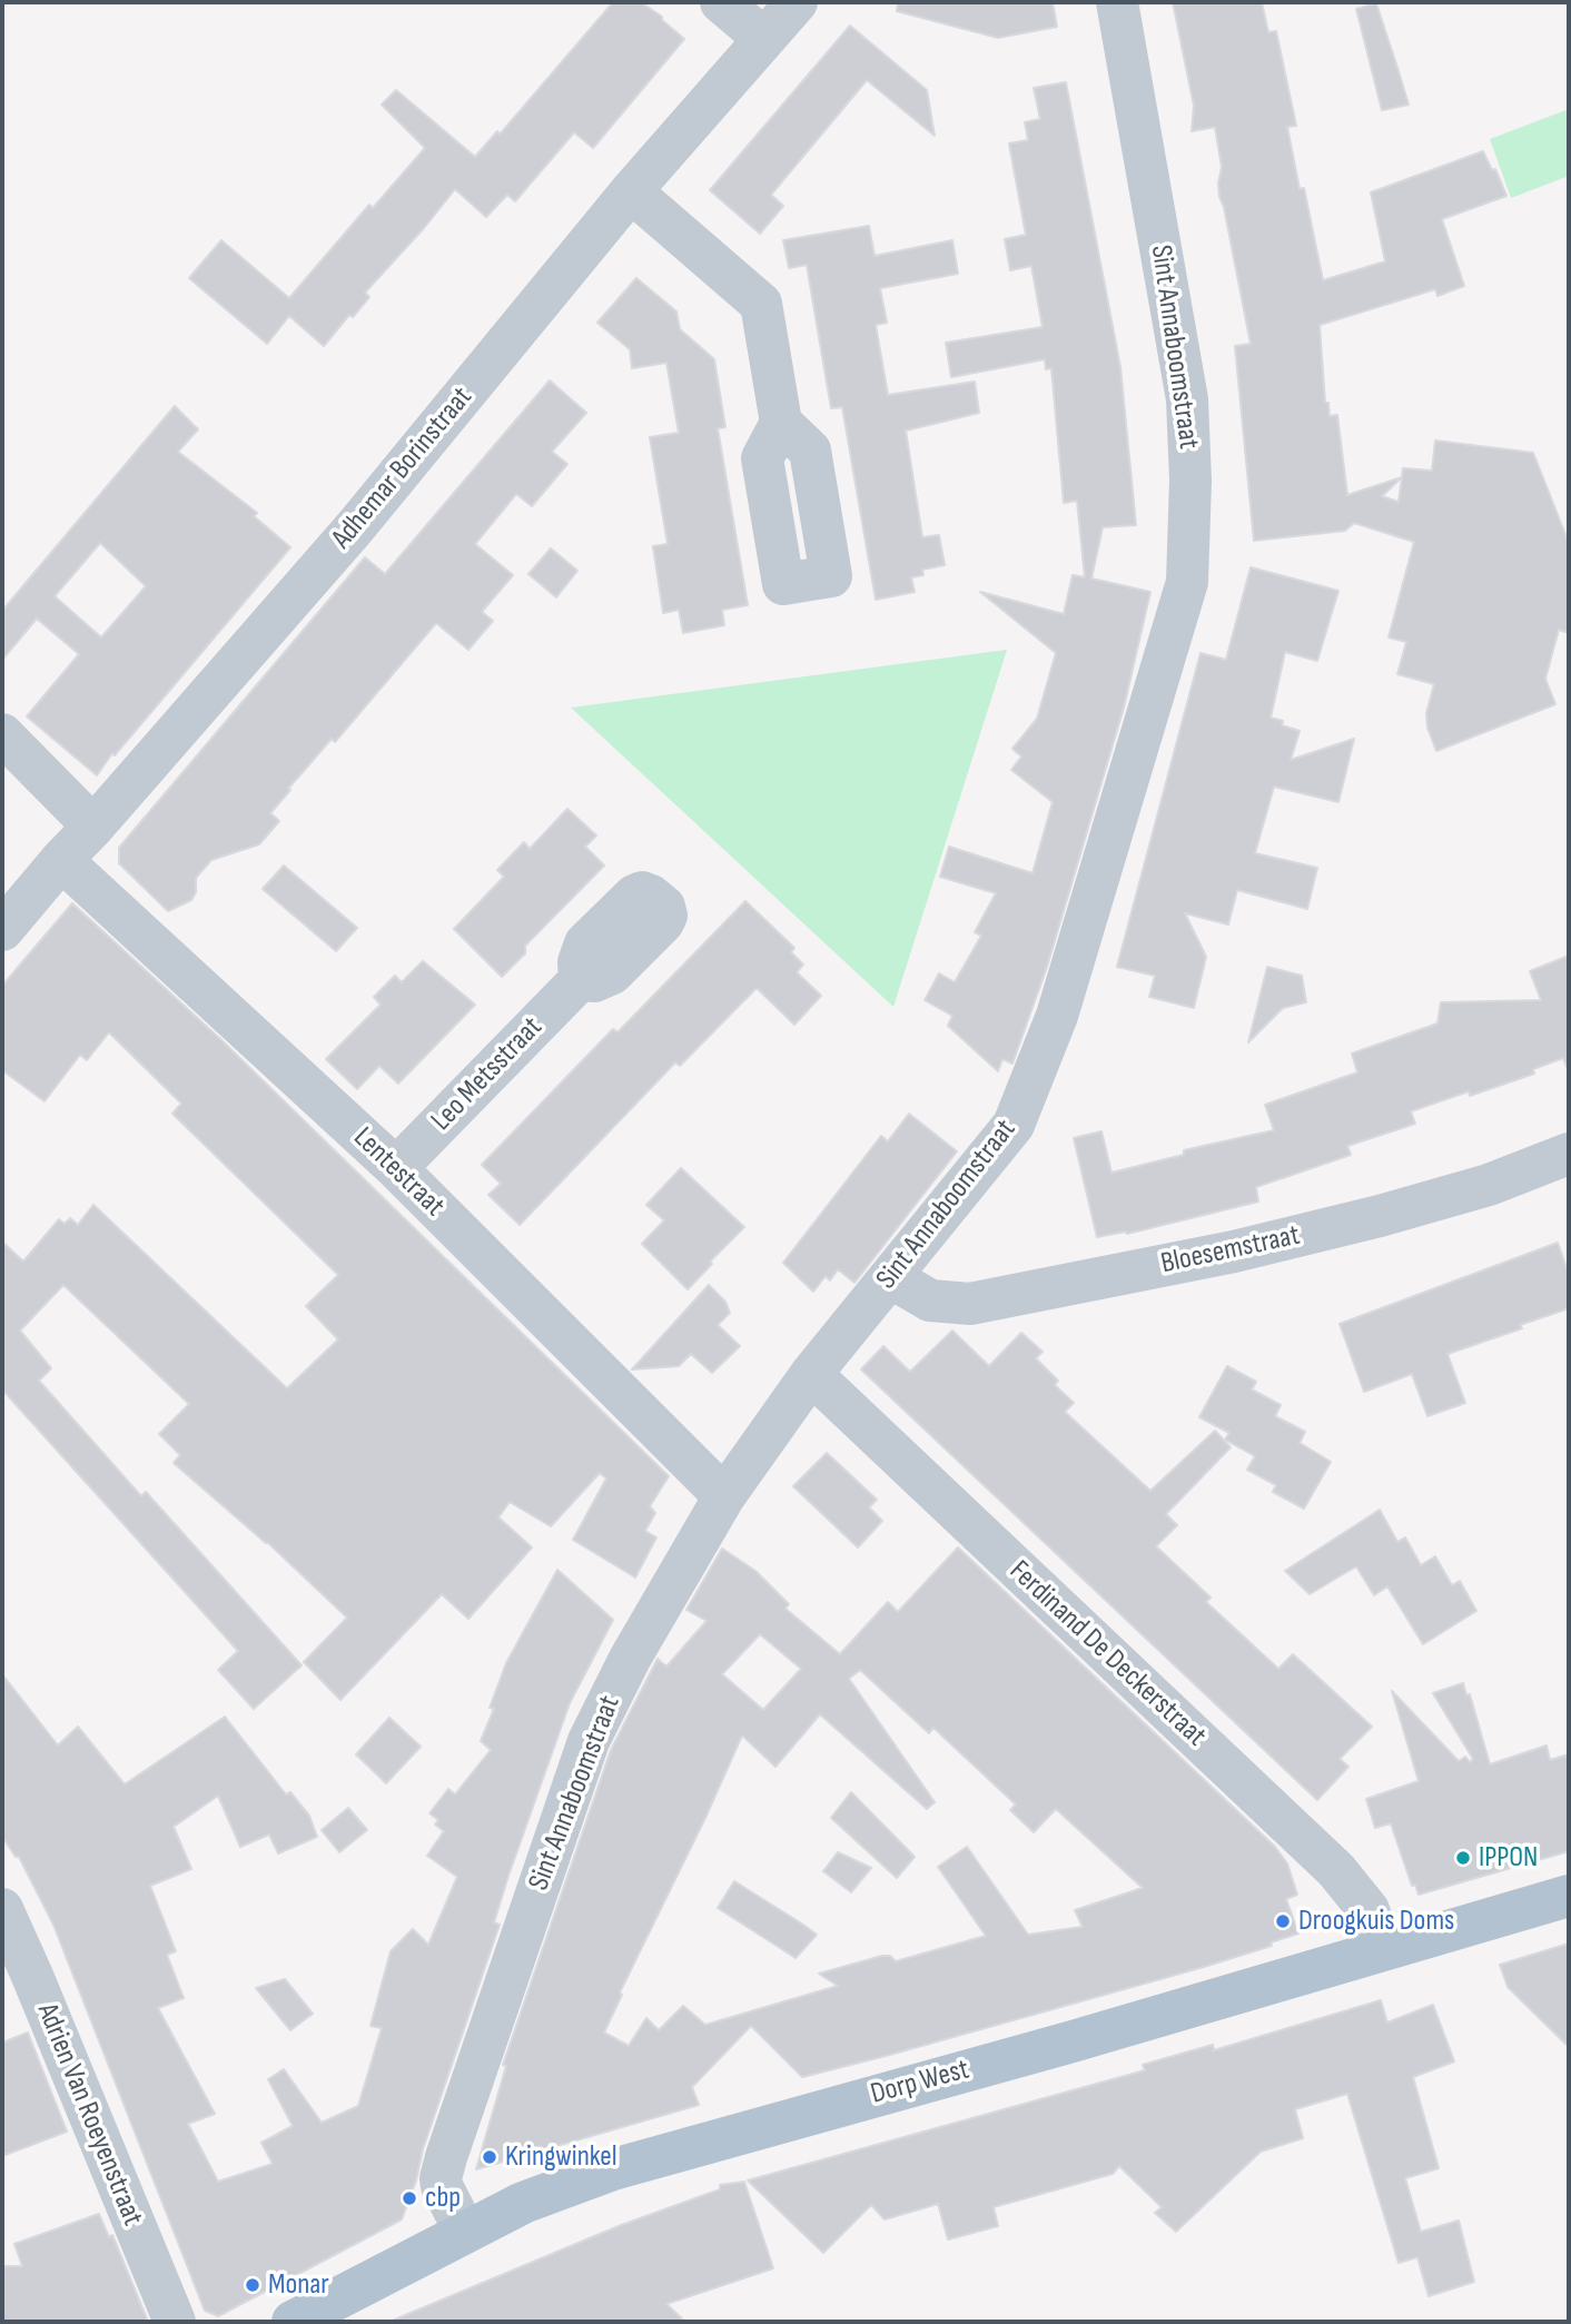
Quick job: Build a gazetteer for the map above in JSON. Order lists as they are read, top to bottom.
{
  "streets": {
    "main road": ["Dorp West"],
    "street": [
      "Sint Annaboomstraat",
      "Adhemar Borinstraat",
      "Leo Metsstraat",
      "Lentestraat",
      "Bloesemstraat",
      "Ferdinand De Deckerstraat",
      "Adrien Van Roeyenstraat"
    ]
  },
  "crossings": [
    ["Sint Annaboomstraat", "Lentestraat"],
    ["Sint Annaboomstraat", "Bloesemstraat"],
    ["Sint Annaboomstraat", "Ferdinand De Deckerstraat"],
    ["Sint Annaboomstraat", "Dorp West"],
    ["Adhemar Borinstraat", "Lentestraat"],
    ["Leo Metsstraat", "Lentestraat"],
    ["Ferdinand De Deckerstraat", "Dorp West"]
  ],
  "places": [
    "IPPON",
    "Droogkuis Doms",
    "Kringwinkel",
    "cbp",
    "Monar"
  ]
}
